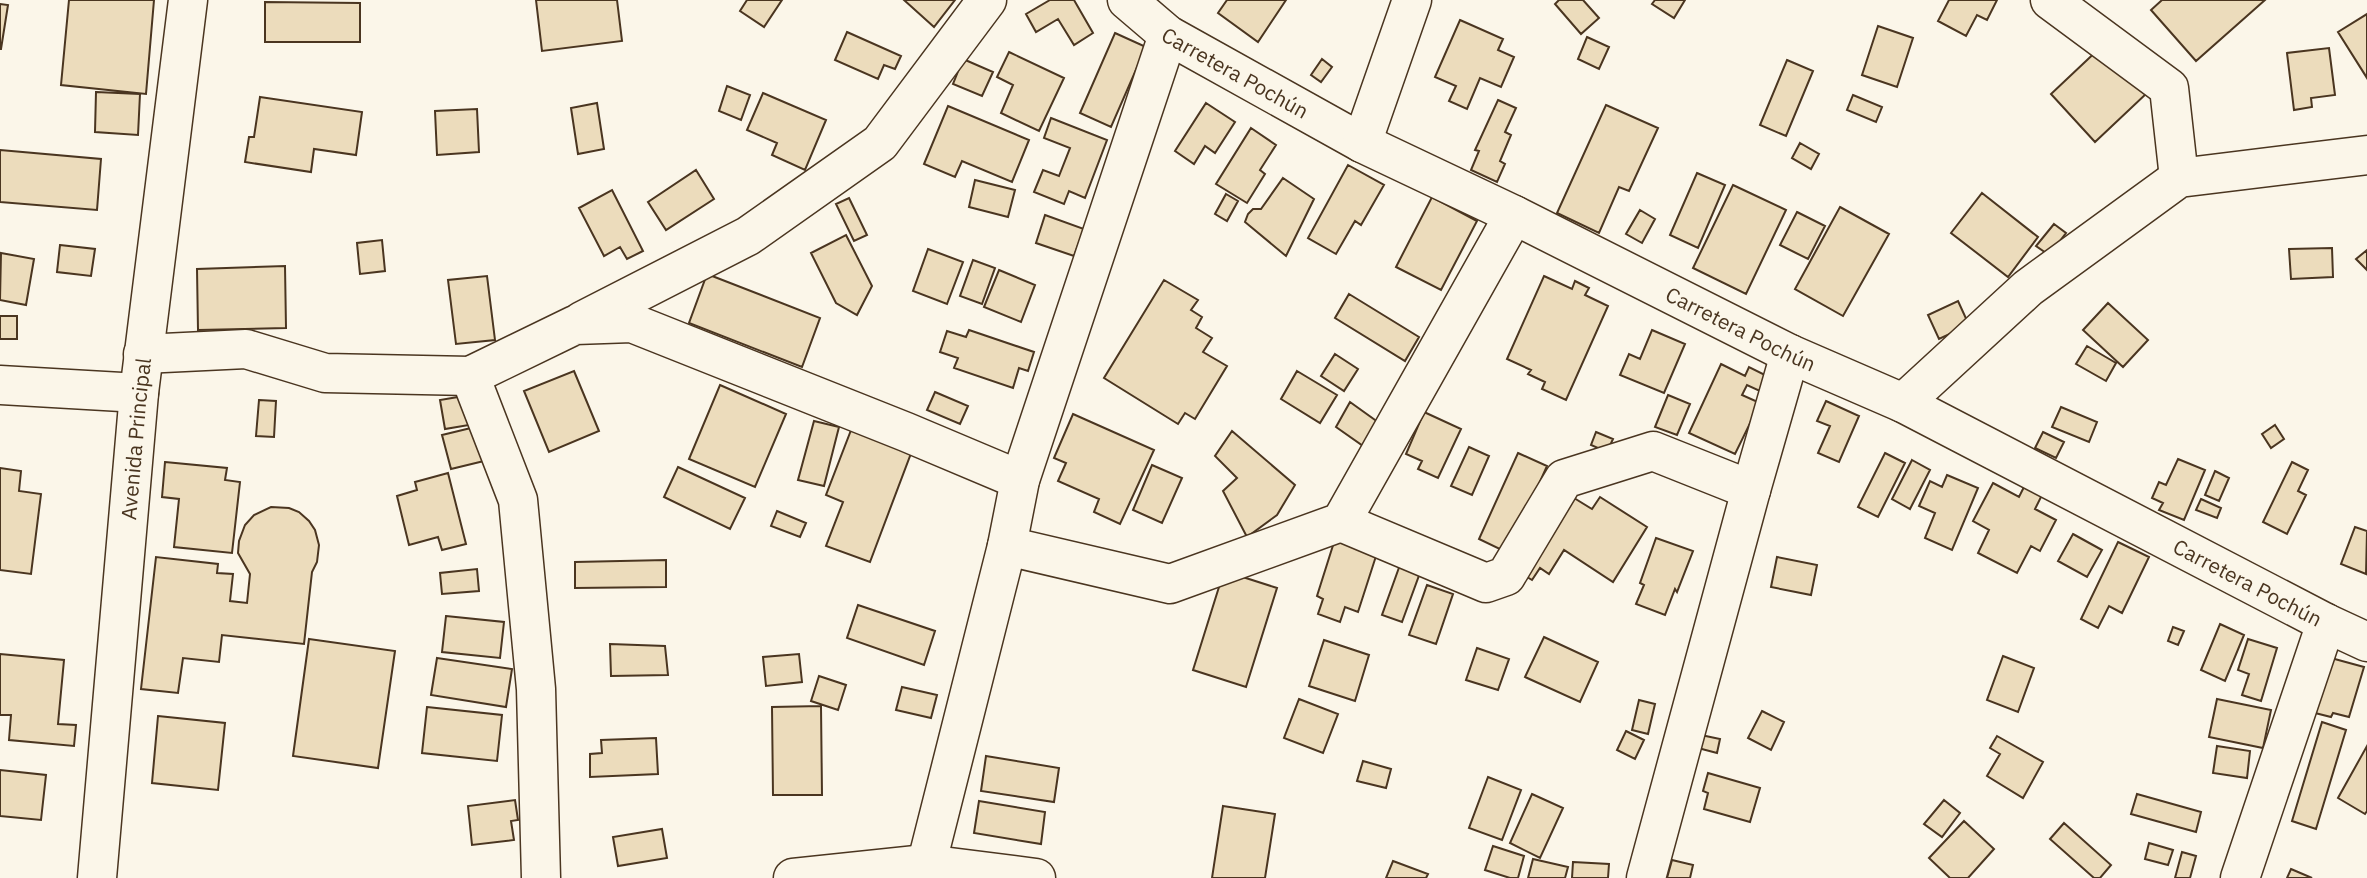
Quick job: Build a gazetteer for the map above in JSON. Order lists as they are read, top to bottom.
{
  "streets": {
    "street": ["Carretera Pochún", "Avenida Principal"]
  }
}
